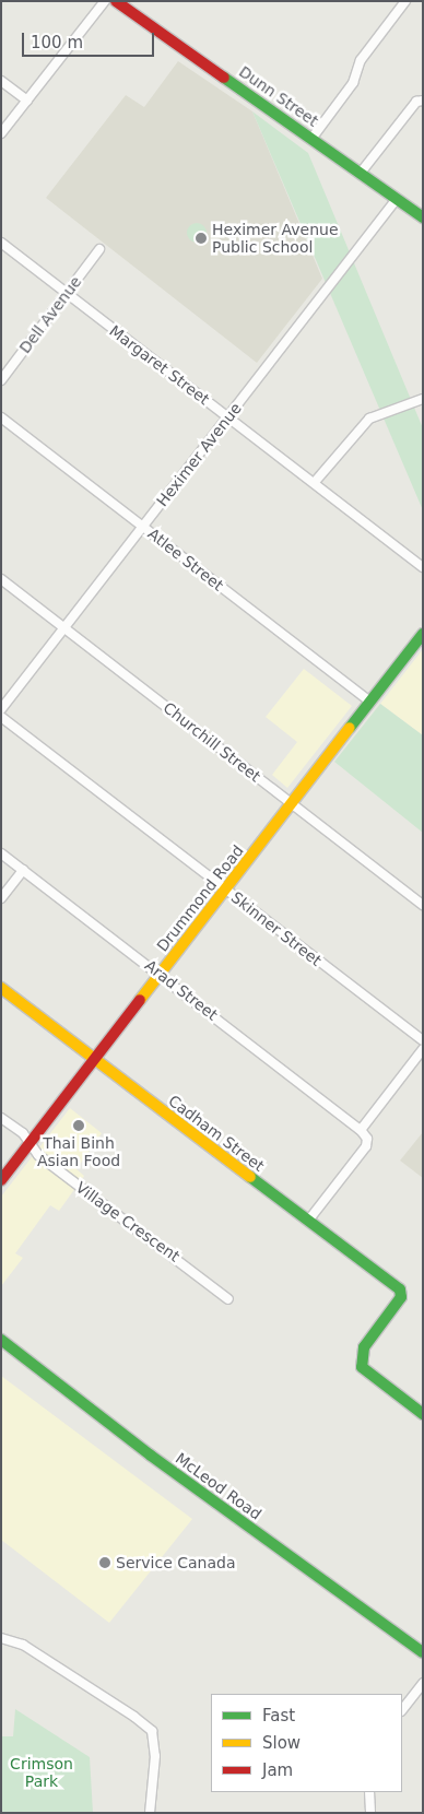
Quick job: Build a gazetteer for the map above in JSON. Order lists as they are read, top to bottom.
{
  "streets": {
    "main road": [
      "Dunn Street",
      "Drummond Road",
      "Cadham Street",
      "McLeod Road"
    ],
    "street": [
      "Dell Avenue",
      "Margaret Street",
      "Heximer Avenue",
      "Atlee Street",
      "Churchill Street",
      "Skinner Street",
      "Arad Street",
      "Village Crescent"
    ]
  },
  "crossings": [
    ["Dunn Street", "Heximer Avenue"],
    ["Dell Avenue", "Margaret Street"],
    ["Margaret Street", "Heximer Avenue"],
    ["Heximer Avenue", "Atlee Street"],
    ["Heximer Avenue", "Churchill Street"],
    ["Atlee Street", "Drummond Road"],
    ["Churchill Street", "Drummond Road"],
    ["Drummond Road", "Skinner Street"],
    ["Drummond Road", "Arad Street"],
    ["Drummond Road", "Cadham Street"],
    ["Drummond Road", "Village Crescent"]
  ],
  "parks": ["Crimson Park"],
  "places": ["Heximer Avenue Public School", "Thai Binh Asian Food", "Service Canada"],
  "legend": ["Fast", "Slow", "Jam"],
  "scale_bar": "100 m"
}
